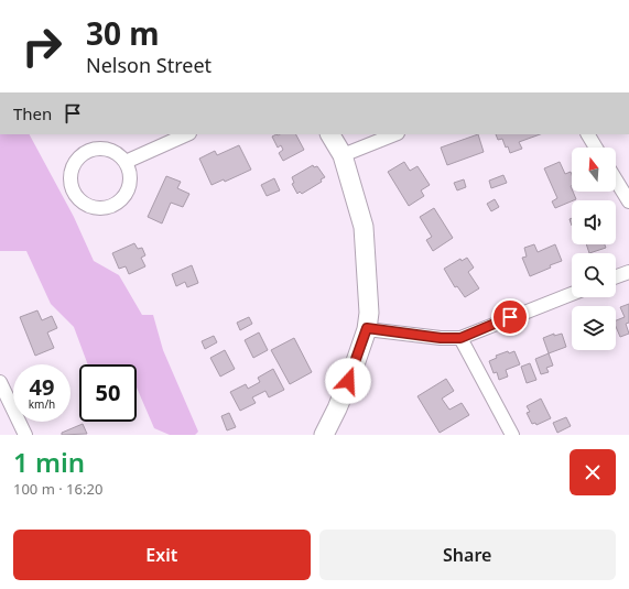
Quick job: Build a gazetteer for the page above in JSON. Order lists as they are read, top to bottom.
{
  "north": "top",
  "page": {
    "turn": ["30 m", "Nelson Street"],
    "then": "Then",
    "speed": "49 km/h",
    "limit": "50",
    "heading": ["1 min", "100 m · 16:20"],
    "buttons": ["Exit", "Share"]
  }
}
